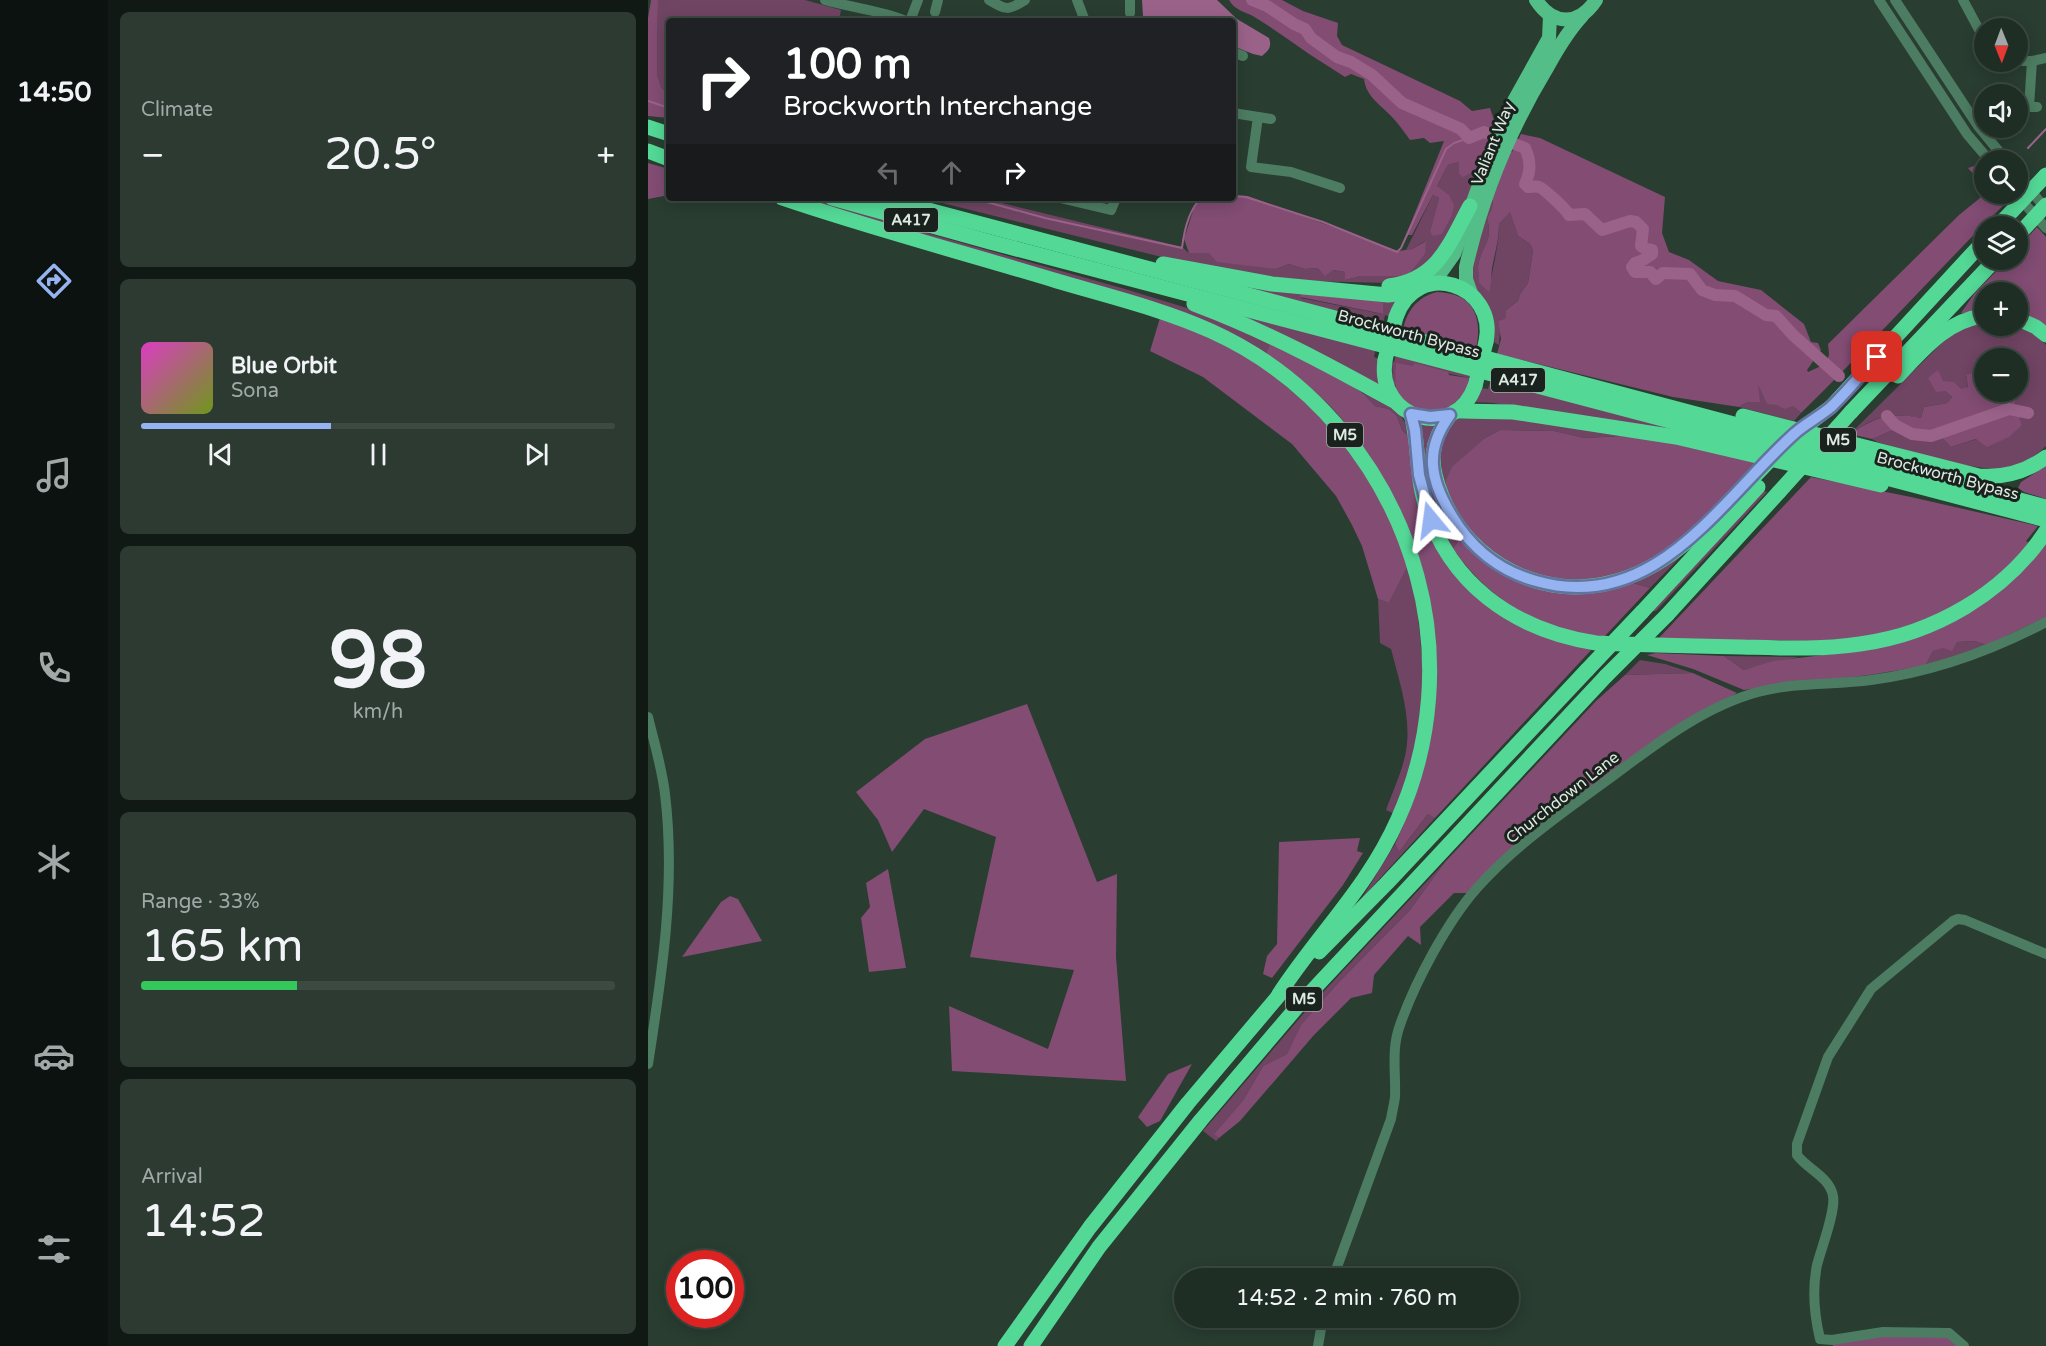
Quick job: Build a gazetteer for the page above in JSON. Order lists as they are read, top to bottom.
{
  "streets": {
    "highway": ["A417", "Brockworth Bypass", "M5"],
    "main road": ["Valiant Way"],
    "street": ["Churchdown Lane"]
  },
  "crossings": [
    ["Valiant Way", "M5"],
    ["Brockworth Bypass", "M5"]
  ],
  "north": "bottom",
  "page": {
    "tabs": "14:50",
    "tile": [
      "Climate",
      ["98", "km/h"],
      ["Range · 33%", "165 km"],
      ["Arrival", "14:52"]
    ],
    "map_buttons": ["+", "−"],
    "turn": ["100 m", "Brockworth Interchange"],
    "heat": ["−", "20.5°", "+"],
    "song": ["Blue Orbit", "Sona"],
    "limit": "100",
    "trip": "14:52 · 2 min · 760 m"
  }
}
